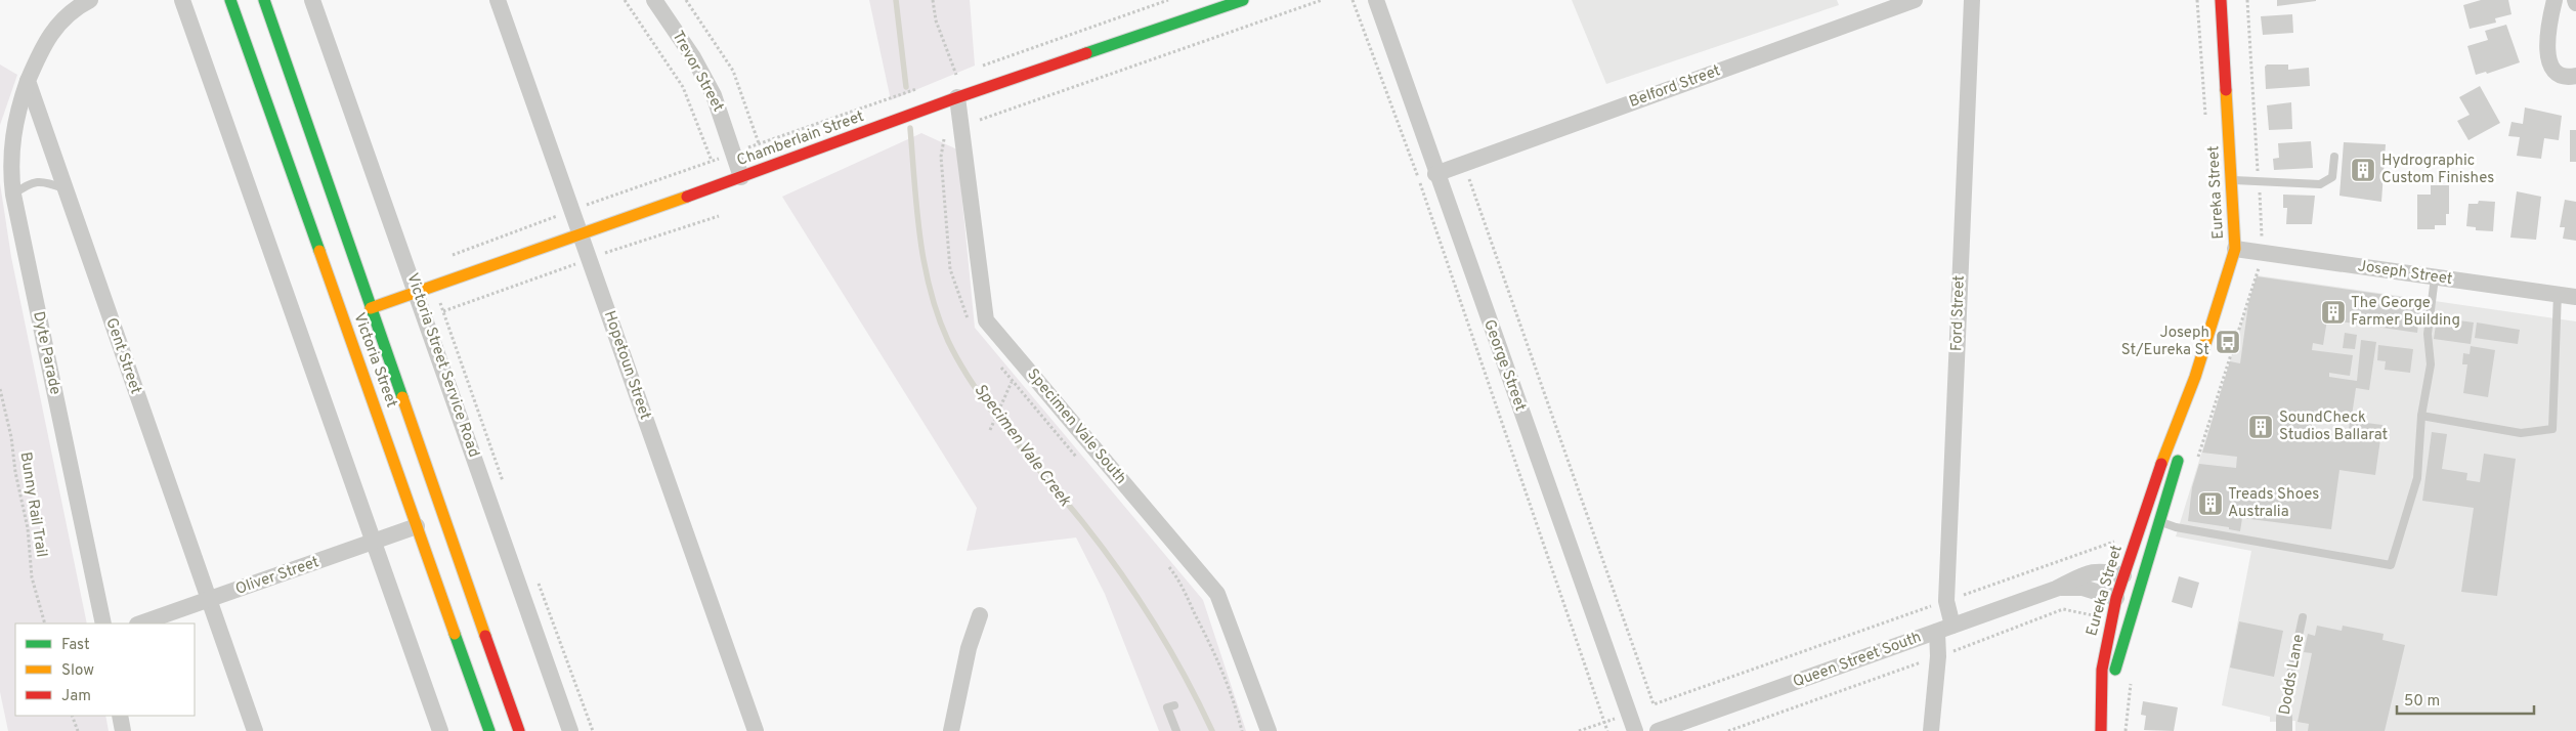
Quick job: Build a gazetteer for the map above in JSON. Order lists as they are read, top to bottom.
{
  "streets": {
    "street": [
      "Trevor Street",
      "Belford Street",
      "Chamberlain Street",
      "Eureka Street",
      "Joseph Street",
      "Ford Street",
      "Dyte Parade",
      "Gent Street",
      "Victoria Street",
      "Victoria Street Service Road",
      "Hopetoun Street",
      "George Street",
      "Specimen Vale South",
      "Oliver Street",
      "Queen Street South"
    ],
    "lane": ["Dodds Lane"],
    "path": ["Bunny Rail Trail"]
  },
  "crossings": [
    ["Trevor Street", "Chamberlain Street"],
    ["Belford Street", "George Street"],
    ["Chamberlain Street", "Victoria Street"],
    ["Chamberlain Street", "Victoria Street Service Road"],
    ["Chamberlain Street", "Hopetoun Street"],
    ["Chamberlain Street", "Specimen Vale South"],
    ["Eureka Street", "Joseph Street"],
    ["Eureka Street", "Queen Street South"],
    ["Ford Street", "Queen Street South"],
    ["Dyte Parade", "Gent Street"],
    ["Gent Street", "Oliver Street"],
    ["Victoria Street", "Oliver Street"]
  ],
  "water": ["Specimen Vale Creek"],
  "places": {
    "building": [
      "Hydrographic Custom Finishes",
      "The George Farmer Building",
      "SoundCheck Studios Ballarat",
      "Treads Shoes Australia"
    ],
    "bus stop": ["Joseph St/Eureka St"]
  },
  "legend": ["Fast", "Slow", "Jam"],
  "scale_bar": "50 m"
}
